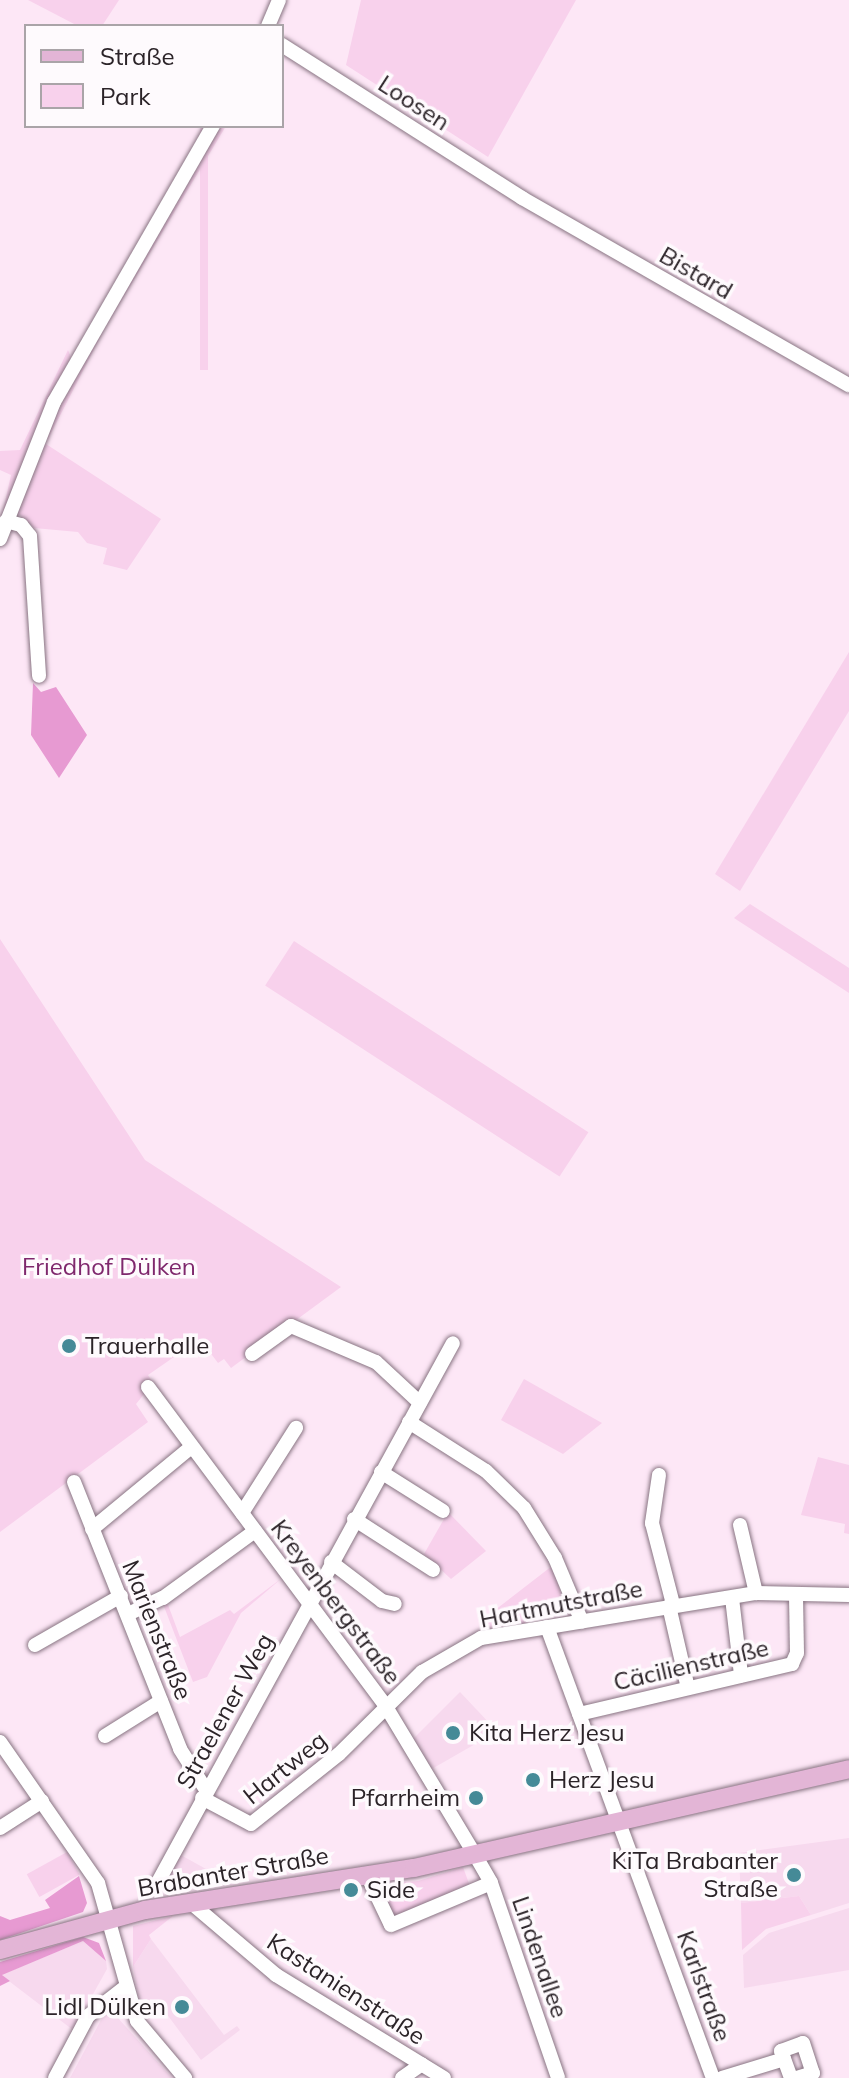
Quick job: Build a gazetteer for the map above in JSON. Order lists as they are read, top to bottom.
{
  "streets": {
    "main road": ["Brabanter Straße"],
    "street": [
      "Loosen",
      "Bistard",
      "Kreyenbergstraße",
      "Hartmutstraße",
      "Marienstraße",
      "Cäcilienstraße",
      "Straelener Weg",
      "Hartweg",
      "Lindenallee",
      "Karlstraße",
      "Kastanienstraße"
    ]
  },
  "crossings": [
    ["Loosen", "Bistard"],
    ["Kreyenbergstraße", "Hartmutstraße"],
    ["Kreyenbergstraße", "Straelener Weg"],
    ["Kreyenbergstraße", "Hartweg"],
    ["Kreyenbergstraße", "Brabanter Straße"],
    ["Kreyenbergstraße", "Lindenallee"],
    ["Hartmutstraße", "Cäcilienstraße"],
    ["Hartmutstraße", "Hartweg"],
    ["Hartmutstraße", "Karlstraße"],
    ["Marienstraße", "Straelener Weg"],
    ["Marienstraße", "Hartweg"],
    ["Cäcilienstraße", "Karlstraße"],
    ["Straelener Weg", "Hartweg"],
    ["Brabanter Straße", "Lindenallee"],
    ["Brabanter Straße", "Karlstraße"],
    ["Brabanter Straße", "Kastanienstraße"]
  ],
  "parks": ["Friedhof Dülken"],
  "places": [
    "Trauerhalle",
    "Kita Herz Jesu",
    "Herz Jesu",
    "Pfarrheim",
    "KiTa Brabanter Straße",
    "Side",
    "Lidl Dülken"
  ],
  "legend": ["Straße", "Park"]
}
